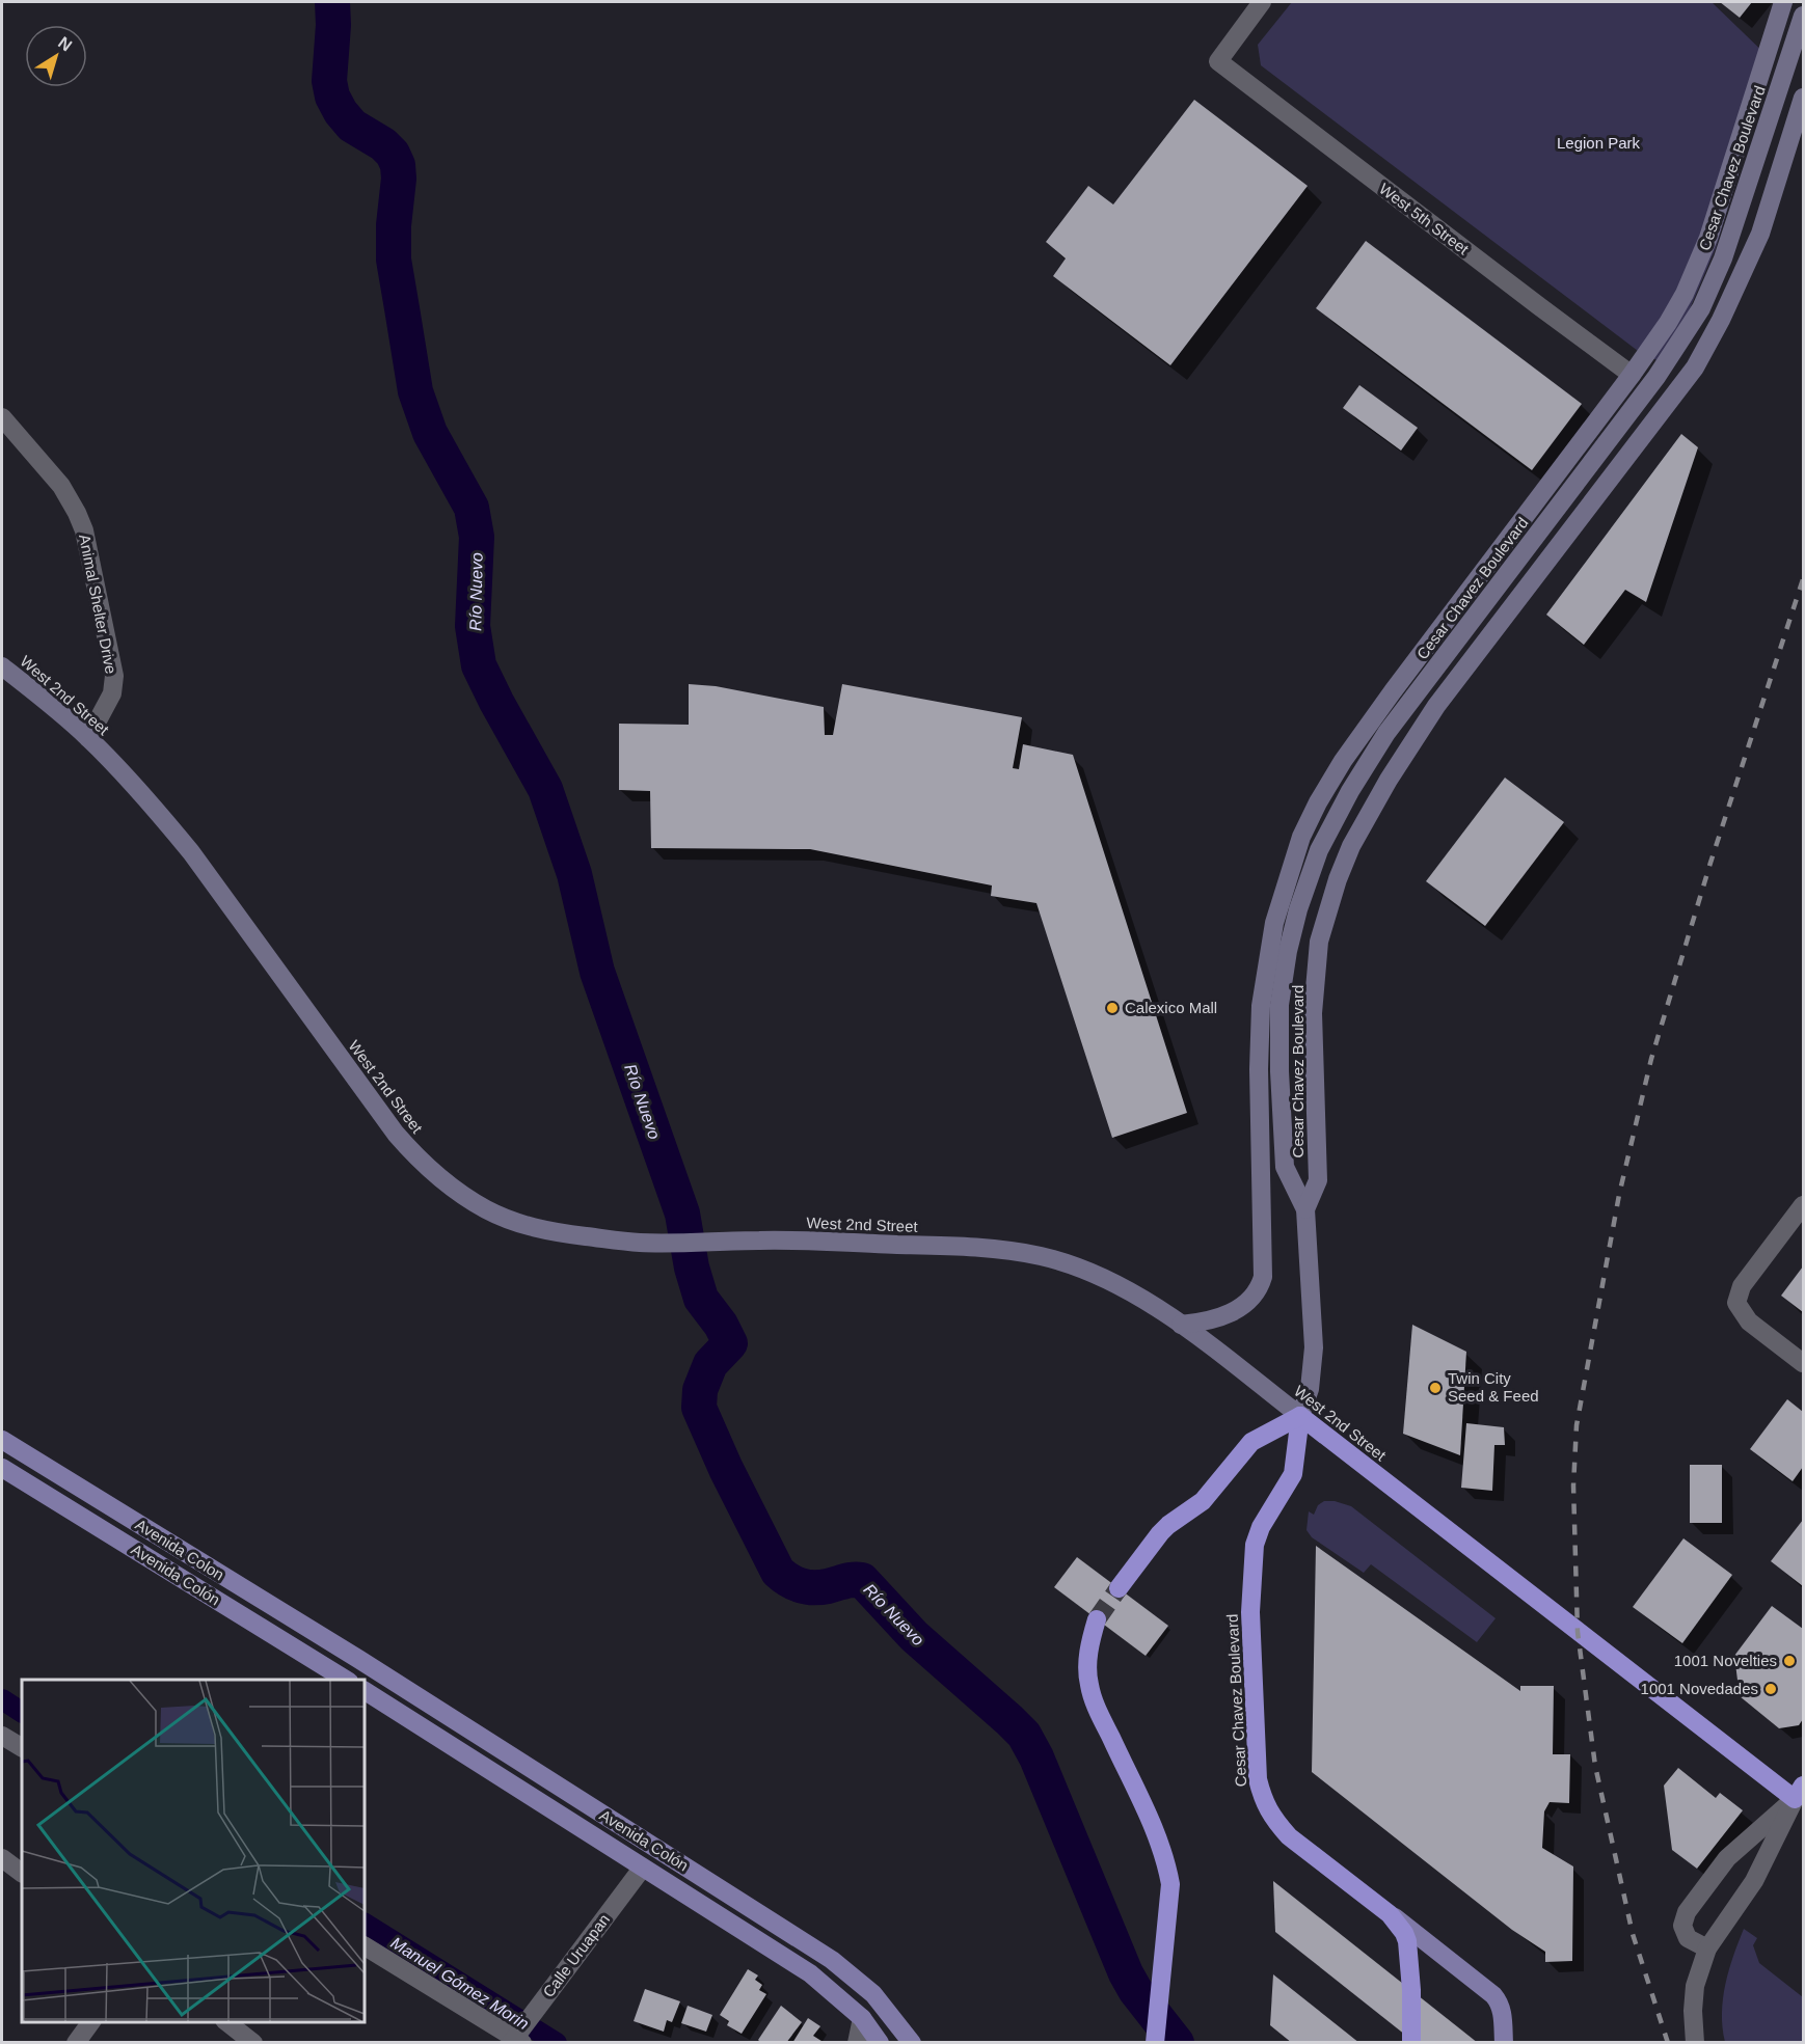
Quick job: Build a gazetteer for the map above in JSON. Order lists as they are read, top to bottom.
{
  "streets": {
    "highway": ["Cesar Chavez Boulevard", "West 2nd Street"],
    "main road": ["Avenida Colon", "Avenida Colón"],
    "street": ["West 5th Street", "Animal Shelter Drive", "Calle Uruapan"]
  },
  "crossings": [
    ["Cesar Chavez Boulevard", "West 2nd Street"],
    ["Animal Shelter Drive", "West 2nd Street"],
    ["Avenida Colon", "Avenida Colón"],
    ["Avenida Colón", "Calle Uruapan"]
  ],
  "water": ["Río Nuevo", "Manuel Gómez Morin"],
  "parks": ["Legion Park"],
  "places": [
    "Calexico Mall",
    "Twin City Seed & Feed",
    "1001 Novelties",
    "1001 Novedades"
  ],
  "north": "top right"
}
